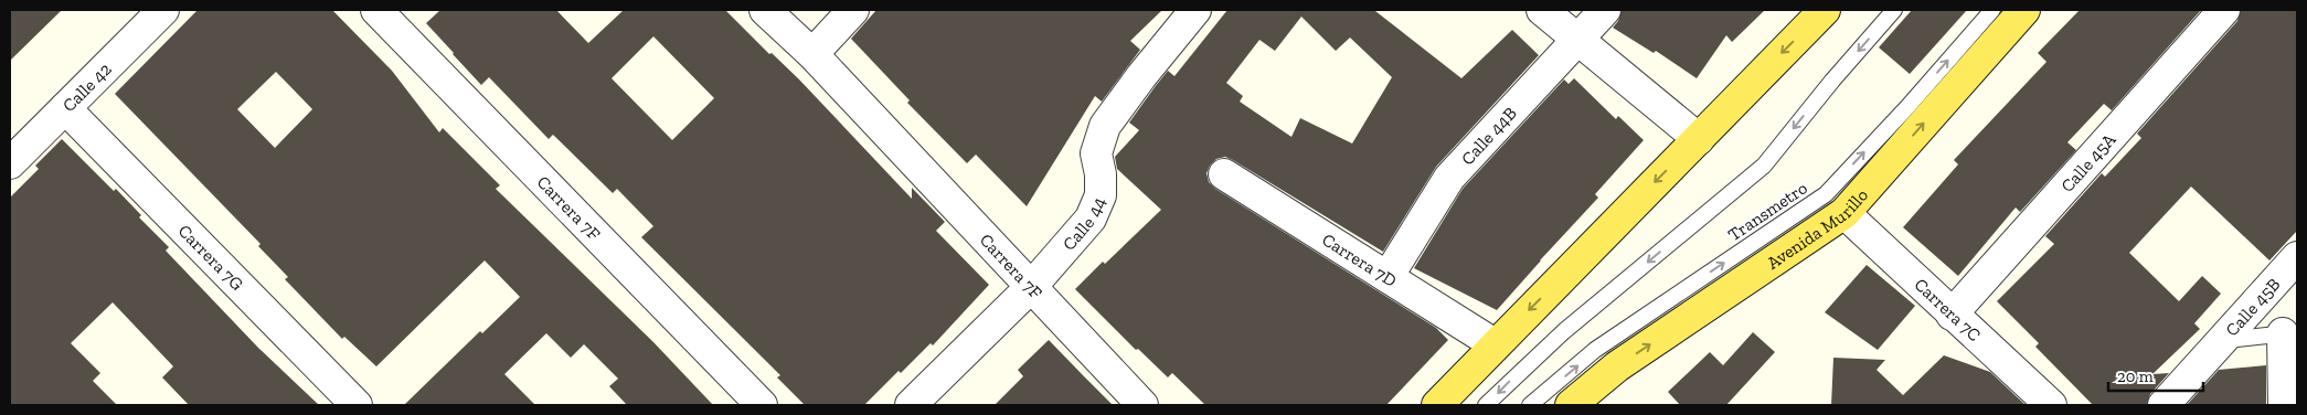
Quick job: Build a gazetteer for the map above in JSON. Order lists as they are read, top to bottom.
{
  "streets": {
    "main road": ["Avenida Murillo"],
    "street": [
      "Calle 42",
      "Calle 44B",
      "Calle 45A",
      "Carrera 7F",
      "Calle 44",
      "Carrera 7G",
      "Carrera 7D",
      "Calle 45B",
      "Carrera 7C"
    ],
    "lane": ["Transmetro"]
  },
  "crossings": [
    ["Calle 42", "Carrera 7G"],
    ["Calle 44B", "Carrera 7D"],
    ["Calle 45A", "Carrera 7C"],
    ["Carrera 7F", "Calle 44"],
    ["Avenida Murillo", "Carrera 7C"]
  ],
  "scale_bar": "20 m"
}
